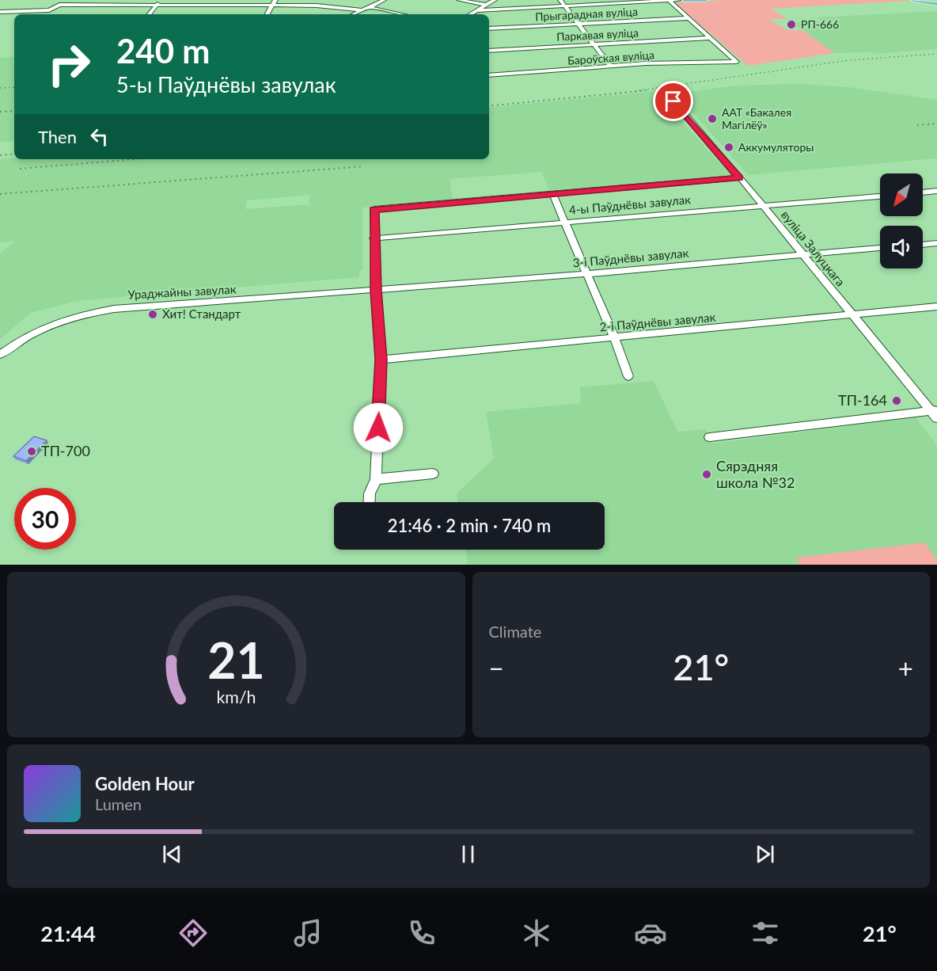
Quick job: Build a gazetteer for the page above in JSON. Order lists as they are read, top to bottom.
{
  "streets": {
    "street": [
      "Прыгарадная вуліца",
      "Паркавая вуліца",
      "Бароўская вуліца",
      "4-ы Паўднёвы завулак",
      "вуліца Залуцкага",
      "3-і Паўднёвы завулак",
      "Ураджайны завулак",
      "2-і Паўднёвы завулак"
    ]
  },
  "crossings": [
    ["Паркавая вуліца", "Бароўская вуліца"],
    ["4-ы Паўднёвы завулак", "вуліца Залуцкага"],
    ["вуліца Залуцкага", "3-і Паўднёвы завулак"],
    ["вуліца Залуцкага", "2-і Паўднёвы завулак"],
    ["3-і Паўднёвы завулак", "Ураджайны завулак"]
  ],
  "places": [
    "РП-666",
    "ААТ «Бакалея Магілёў»",
    "Аккумуляторы",
    "Хит! Стандарт",
    "ТП-164",
    "ТП-700",
    "Сярэдняя школа №32"
  ],
  "north": "bottom left",
  "page": {
    "turn": ["240 m", "5-ы Паўднёвы завулак"],
    "then": "Then",
    "limit": "30",
    "trip": "21:46 · 2 min · 740 m",
    "tile": "Climate",
    "heat": ["−", "21°", "+"],
    "song": ["Golden Hour", "Lumen"],
    "tabs": ["21:44", "21°"],
    "gauge": ["21", "km/h"]
  }
}
